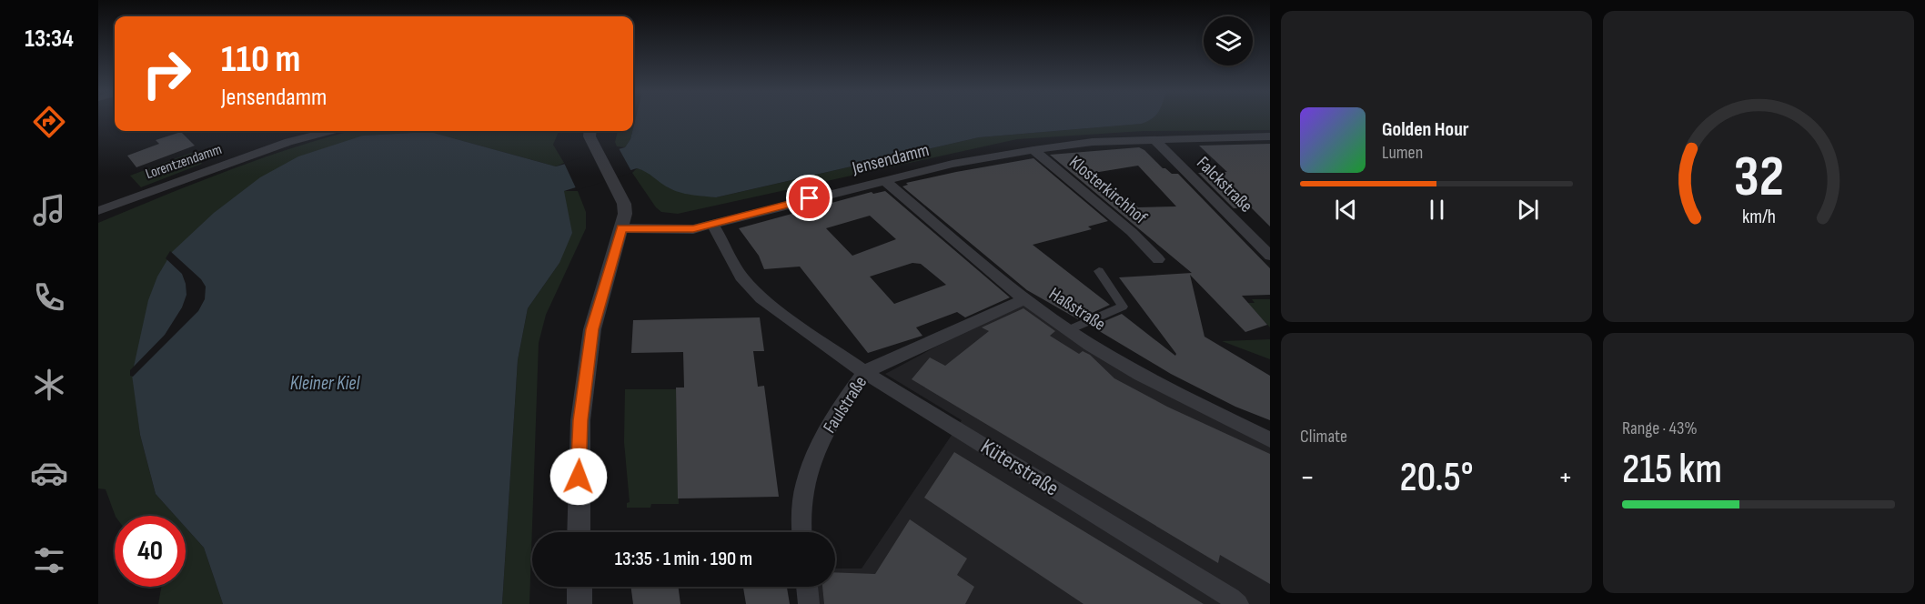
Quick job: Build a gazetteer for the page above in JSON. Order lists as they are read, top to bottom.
{
  "streets": {
    "street": [
      "Jensendamm",
      "Lorentzendamm",
      "Falckstraße",
      "Klosterkirchhof",
      "Haßstraße",
      "Faulstraße",
      "Küterstraße"
    ]
  },
  "crossings": [
    ["Jensendamm", "Falckstraße"],
    ["Jensendamm", "Klosterkirchhof"],
    ["Jensendamm", "Haßstraße"],
    ["Jensendamm", "Küterstraße"],
    ["Haßstraße", "Faulstraße"],
    ["Faulstraße", "Küterstraße"]
  ],
  "water": ["Kleiner Kiel"],
  "page": {
    "tabs": "13:34",
    "turn": ["110 m", "Jensendamm"],
    "song": ["Golden Hour", "Lumen"],
    "tile": [
      "Climate",
      ["Range · 43%", "215 km"]
    ],
    "heat": ["−", "20.5°", "+"],
    "limit": "40",
    "trip": "13:35 · 1 min · 190 m",
    "gauge": ["32", "km/h"]
  }
}
